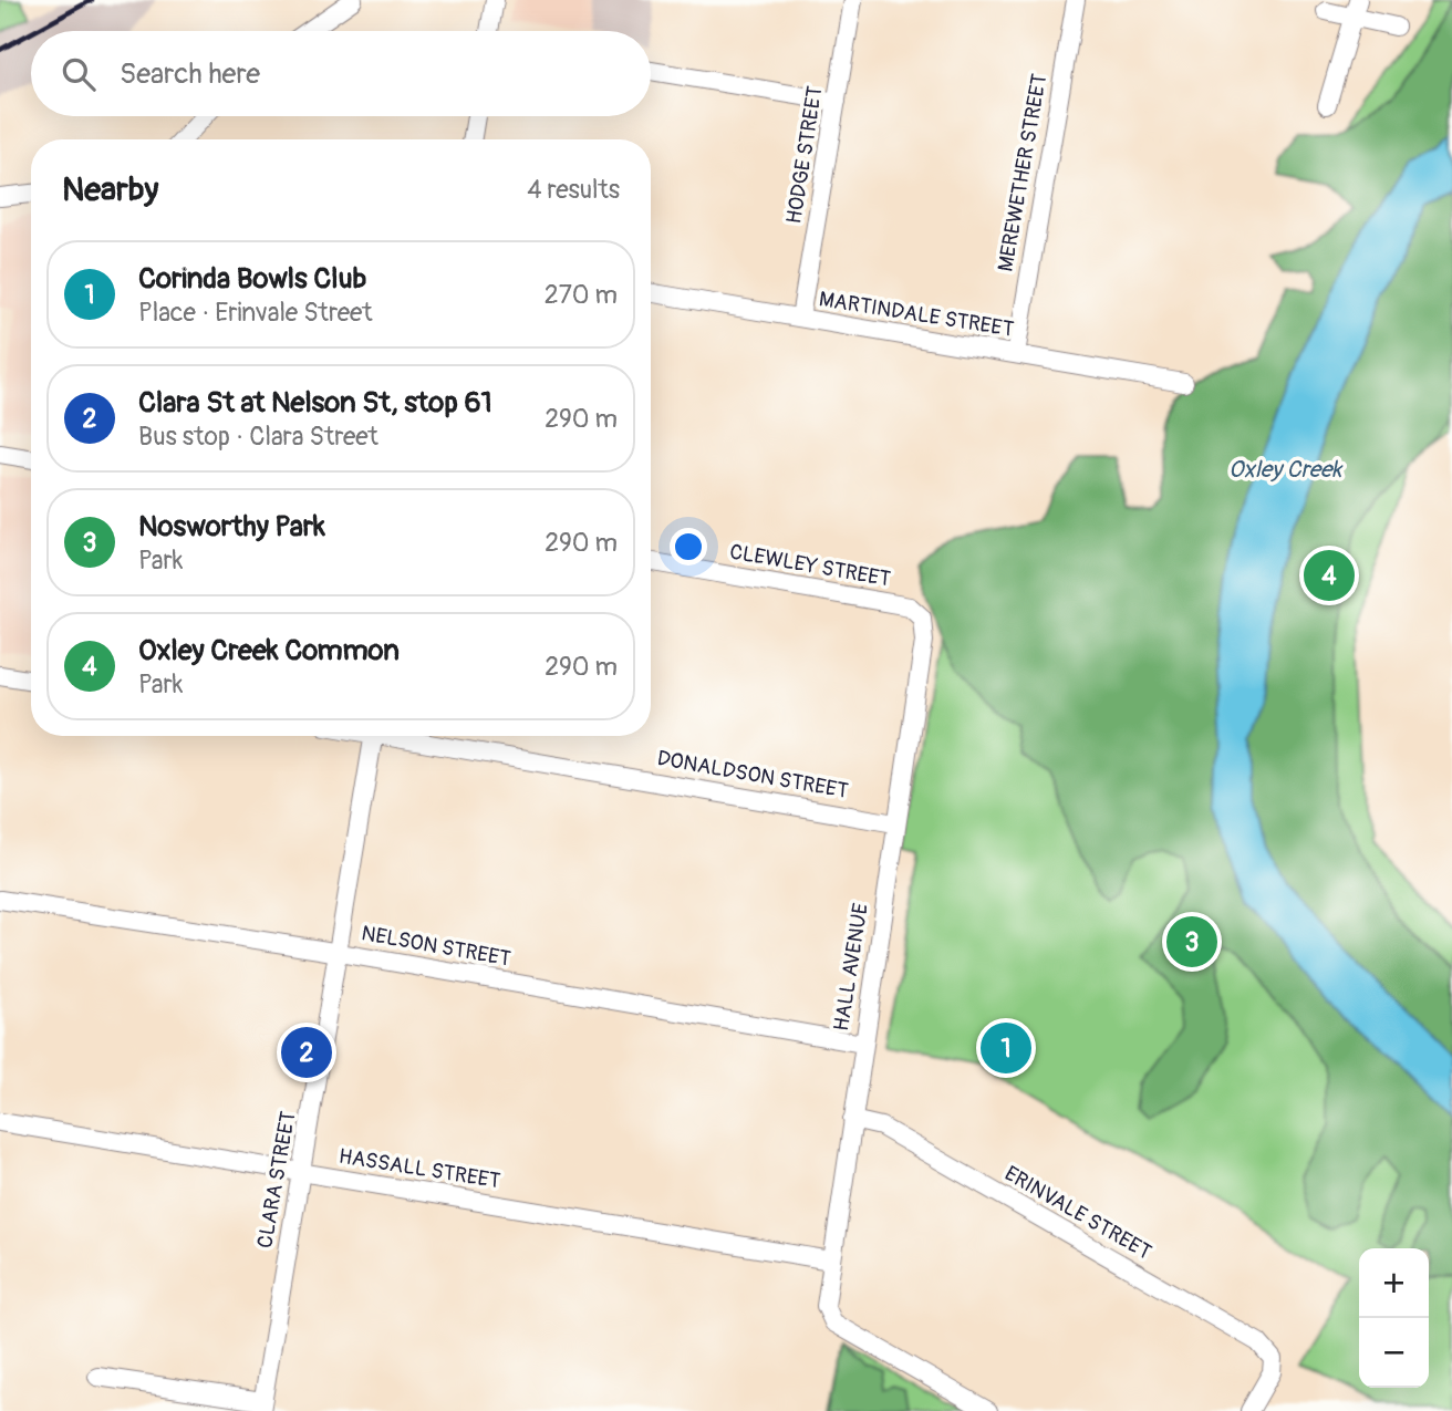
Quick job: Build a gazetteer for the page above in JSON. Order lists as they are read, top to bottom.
{
  "streets": {
    "street": [
      "HODGE STREET",
      "MEREWETHER STREET",
      "MARTINDALE STREET",
      "CLEWLEY STREET",
      "DONALDSON STREET",
      "NELSON STREET",
      "HALL AVENUE",
      "HASSALL STREET",
      "CLARA STREET",
      "ERINVALE STREET"
    ]
  },
  "crossings": [
    ["HODGE STREET", "MARTINDALE STREET"],
    ["MEREWETHER STREET", "MARTINDALE STREET"],
    ["CLEWLEY STREET", "HALL AVENUE"],
    ["DONALDSON STREET", "HALL AVENUE"],
    ["NELSON STREET", "HALL AVENUE"],
    ["NELSON STREET", "CLARA STREET"],
    ["HALL AVENUE", "HASSALL STREET"],
    ["HALL AVENUE", "ERINVALE STREET"],
    ["HASSALL STREET", "CLARA STREET"]
  ],
  "water": ["Oxley Creek"],
  "page": {
    "search": "Search here",
    "heading": ["Nearby", "4 results"],
    "list": [
      {
        "mark": "1",
        "name": "Corinda Bowls Club",
        "note": "Place · Erinvale Street",
        "value": "270 m"
      },
      {
        "mark": "2",
        "name": "Clara St at Nelson St, stop 61",
        "note": "Bus stop · Clara Street",
        "value": "290 m"
      },
      {
        "mark": "3",
        "name": "Nosworthy Park",
        "note": "Park",
        "value": "290 m"
      },
      {
        "mark": "4",
        "name": "Oxley Creek Common",
        "note": "Park",
        "value": "290 m"
      }
    ],
    "pins": [
      "4",
      "3",
      "1",
      "2"
    ],
    "map_buttons": ["+", "−"]
  }
}
